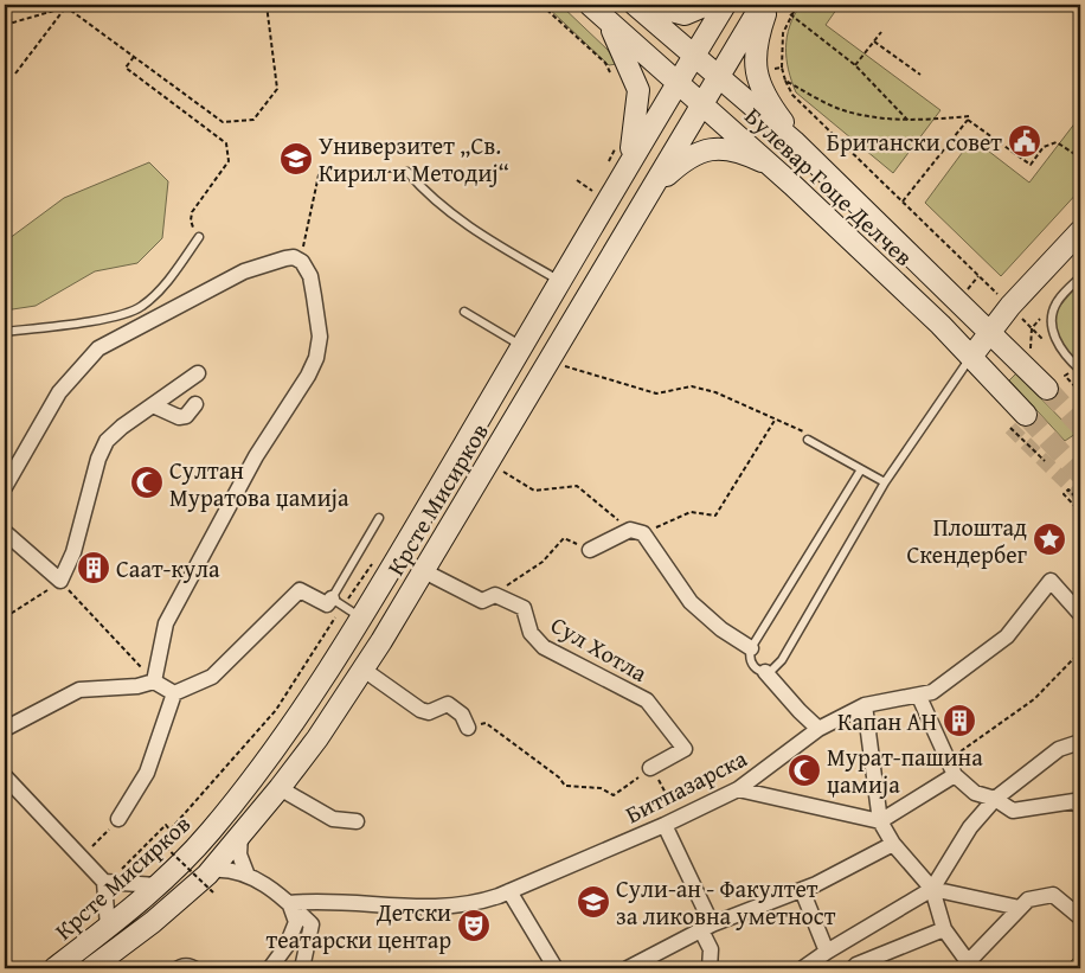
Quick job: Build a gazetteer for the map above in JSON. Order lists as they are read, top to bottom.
{
  "streets": {
    "street": [
      "Булевар Гоце Делчев",
      "Крсте Мисирков",
      "Сул Хотла",
      "Битпазарска"
    ]
  },
  "crossings": [
    ["Булевар Гоце Делчев", "Крсте Мисирков"],
    ["Крсте Мисирков", "Сул Хотла"]
  ],
  "places": {
    "public building": ["Британски совет"],
    "school or university": ["Универзитет „Св. Кирил и Методиј“", "Сули-ан - Факултет за ликовна уметност"],
    "mosque": ["Султан Муратова џамија", "Мурат-пашина џамија"],
    "place": ["Плоштад Скендербег"],
    "building": ["Саат-кула", "Капан АН"],
    "theatre": ["Детски театарски центар"]
  }
}
